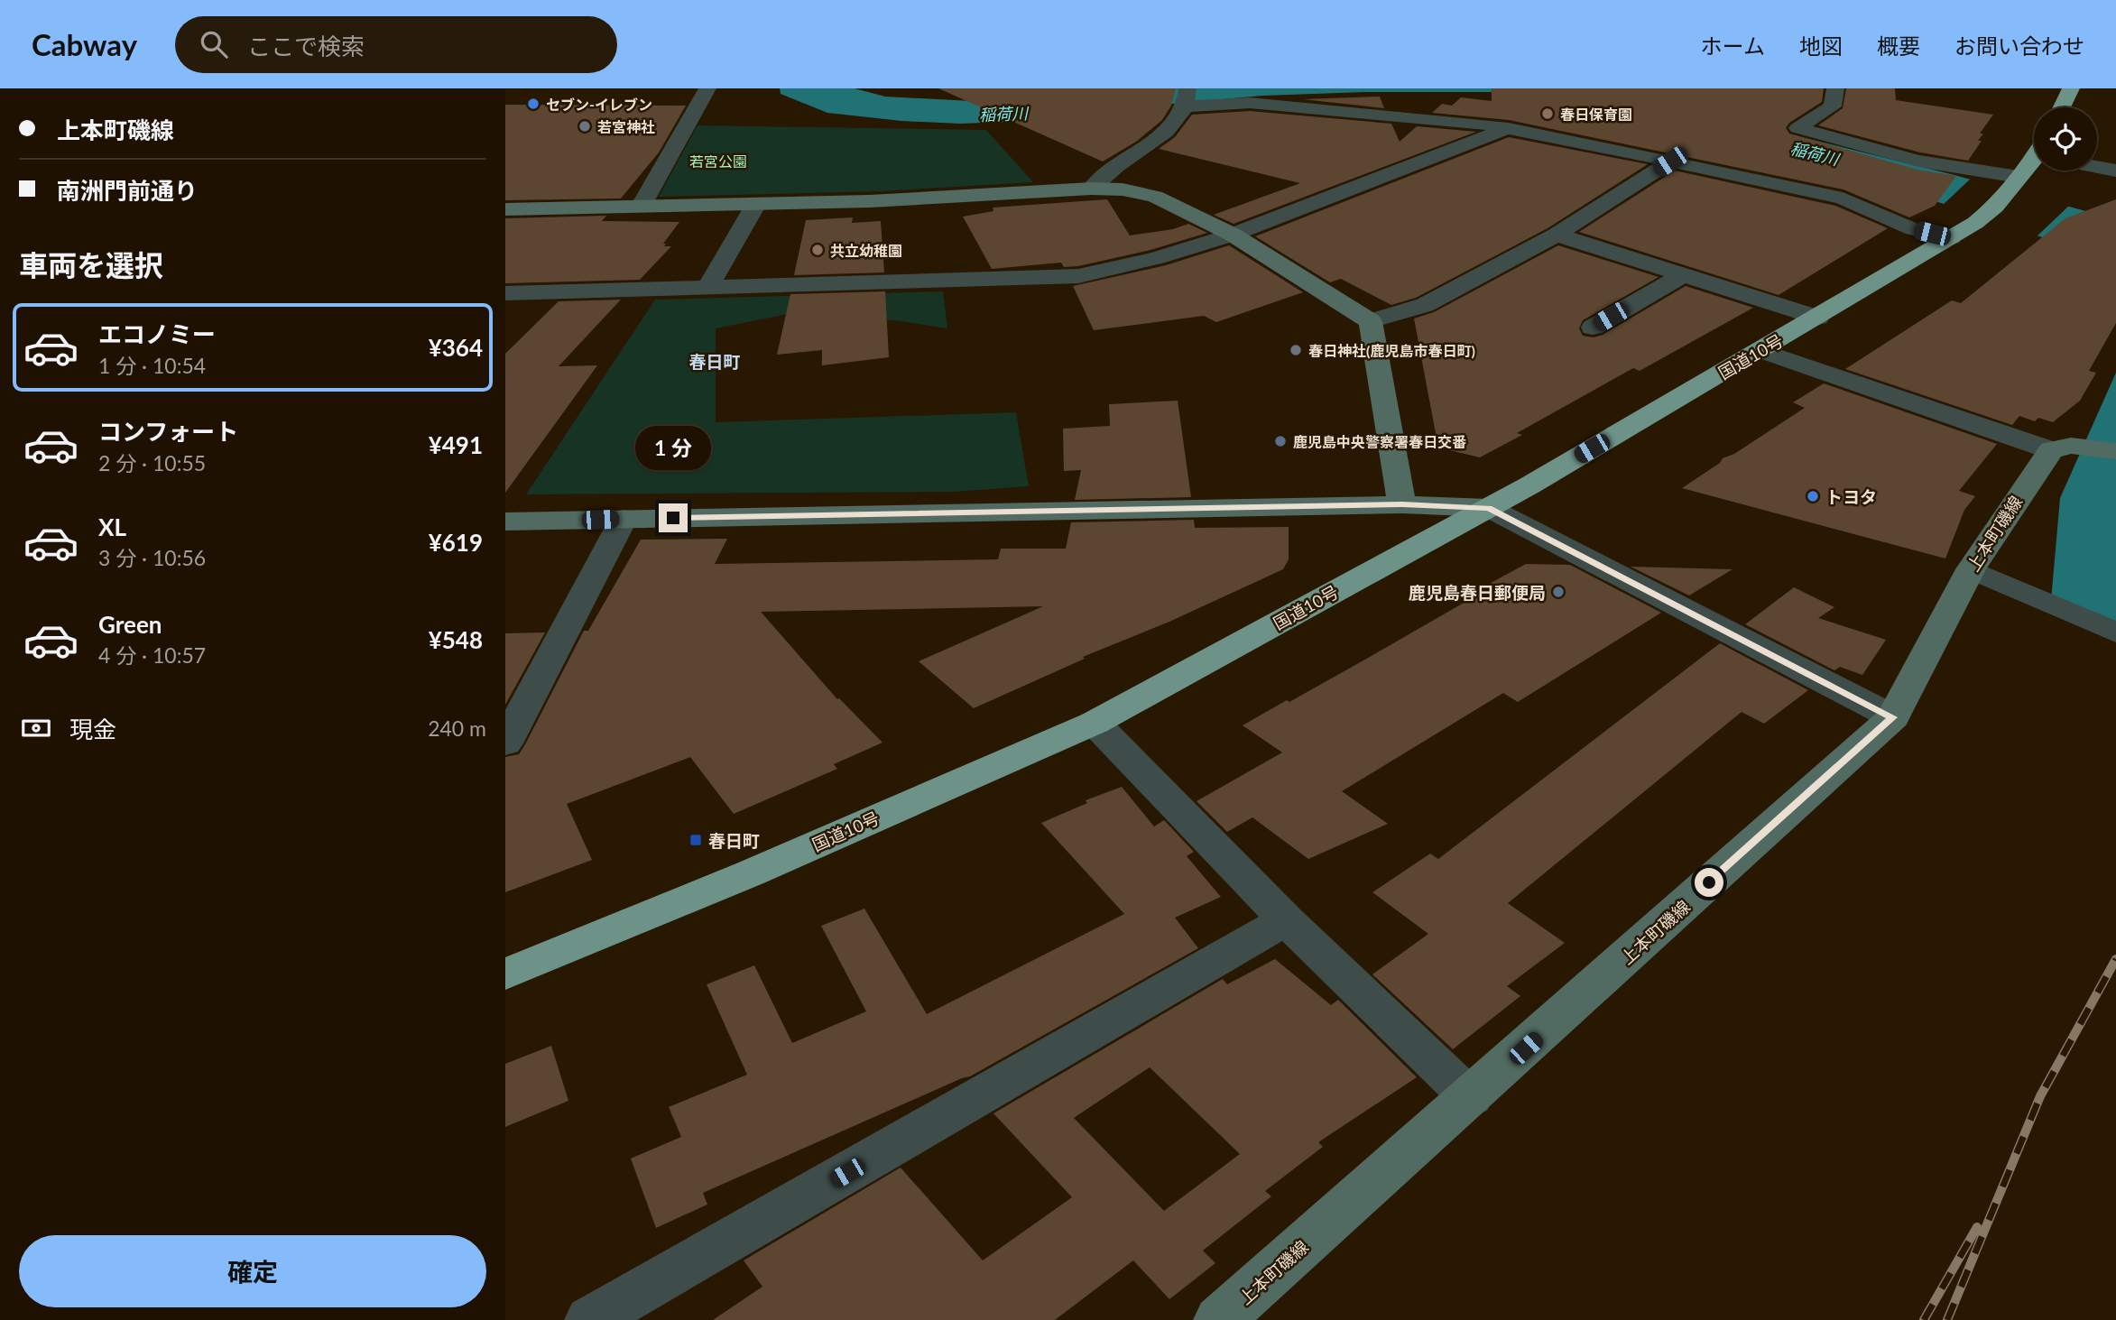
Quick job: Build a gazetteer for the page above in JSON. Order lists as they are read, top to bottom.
{
  "streets": {
    "highway": ["国道10号"],
    "street": ["上本町磯線"]
  },
  "districts": ["春日町"],
  "water": ["稲荷川"],
  "parks": ["若宮公園"],
  "places": {
    "other": [
      "セブン-イレブン",
      "春日保育園",
      "若宮神社",
      "共立幼稚園",
      "春日神社(鹿児島市春日町)",
      "鹿児島中央警察署春日交番",
      "トヨタ",
      "鹿児島春日郵便局"
    ],
    "transit": ["春日町"]
  },
  "page": {
    "header": "Cabway",
    "search": "ここで検索",
    "nav": [
      "ホーム",
      "地図",
      "概要",
      "お問い合わせ"
    ],
    "banner": ["上本町磯線", "南洲門前通り"],
    "heading": "車両を選択",
    "list": [
      {
        "name": "エコノミー",
        "note": "1 分 · 10:54",
        "value": "¥364"
      },
      {
        "name": "コンフォート",
        "note": "2 分 · 10:55",
        "value": "¥491"
      },
      {
        "name": "XL",
        "note": "3 分 · 10:56",
        "value": "¥619"
      },
      {
        "name": "Green",
        "note": "4 分 · 10:57",
        "value": "¥548"
      }
    ],
    "bubble": "1 分",
    "pay": ["現金", "240 m"],
    "buttons": "確定"
  }
}
